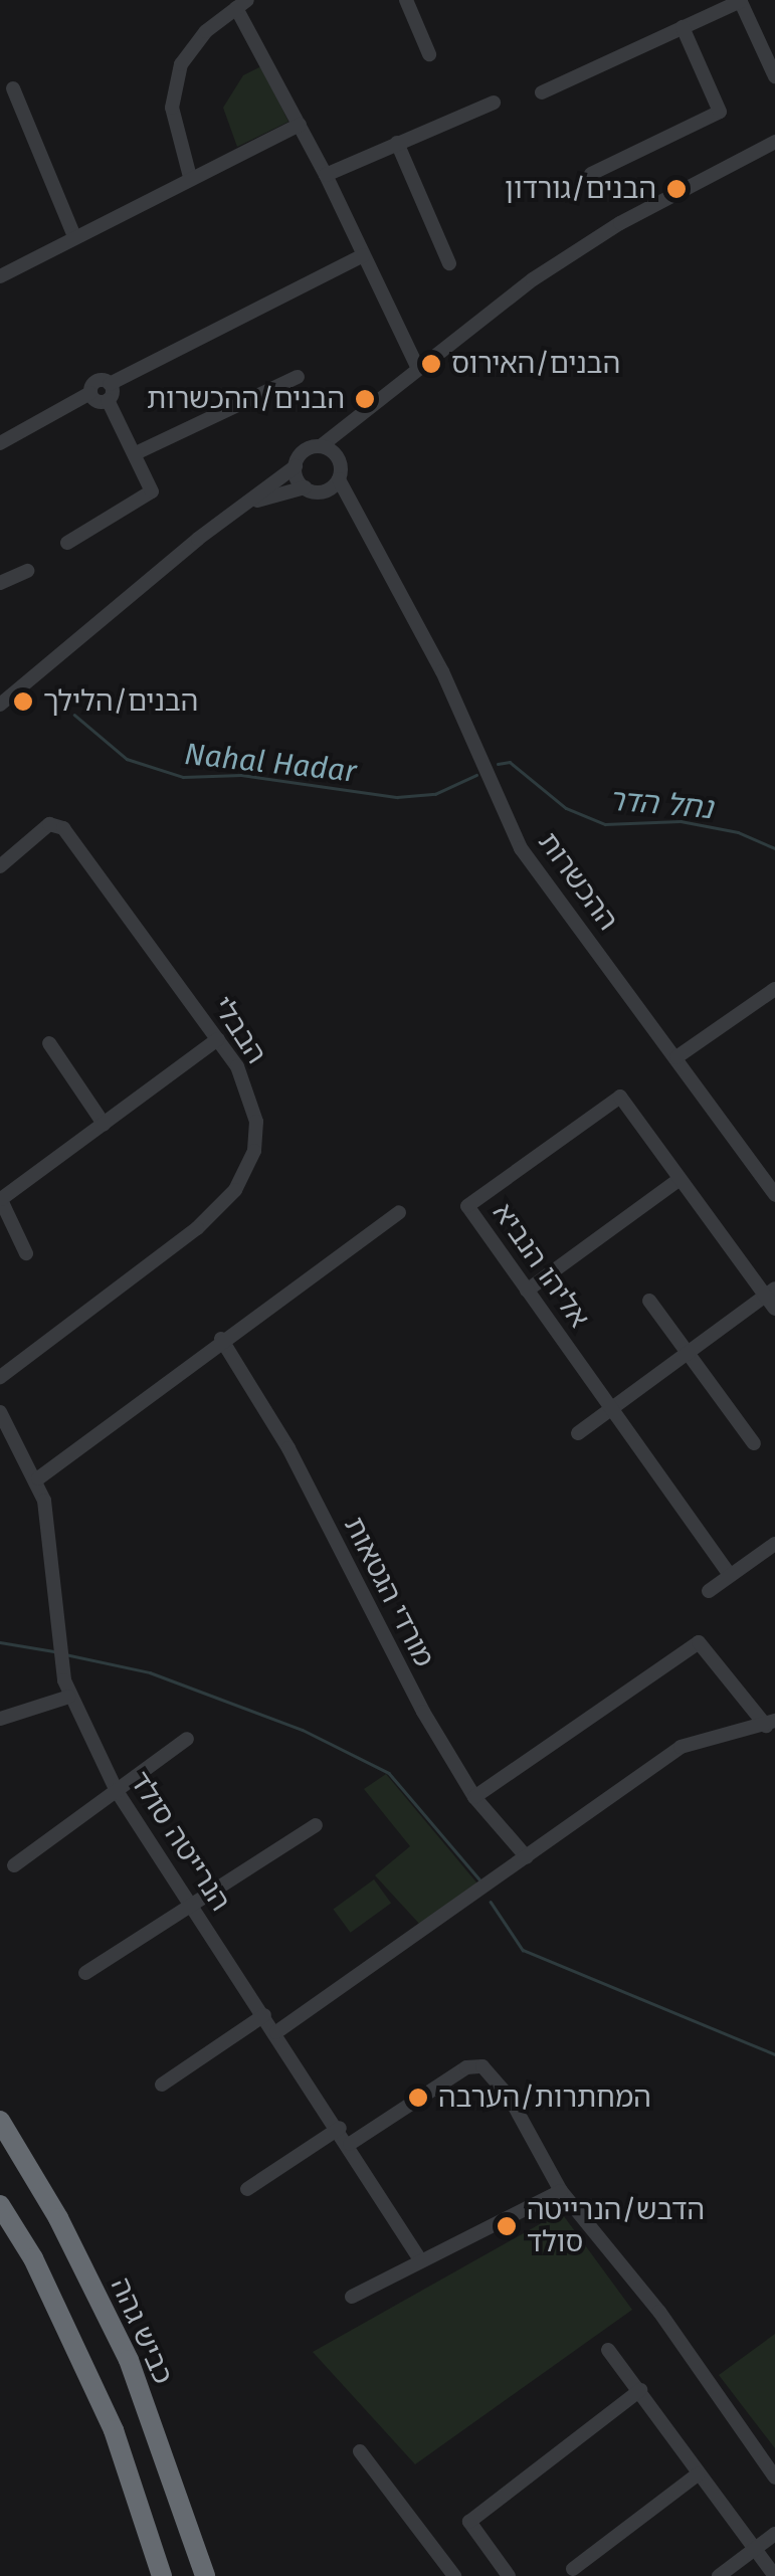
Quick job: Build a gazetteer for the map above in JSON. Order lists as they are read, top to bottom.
{
  "streets": {
    "highway": ["כביש גהה"],
    "street": [
      "ההכשרות",
      "הבבלי",
      "אליהו הנביא",
      "מורדי הגטאות",
      "הנרייטה סולד"
    ]
  },
  "water": ["Nahal Hadar", "נחל הדר"],
  "places": [
    "הבנים/גורדון",
    "הבנים/האירוס",
    "הבנים/ההכשרות",
    "הבנים/הלילך",
    "המחתרות/הערבה",
    "הדבש/הנרייטה סולד"
  ]
}
